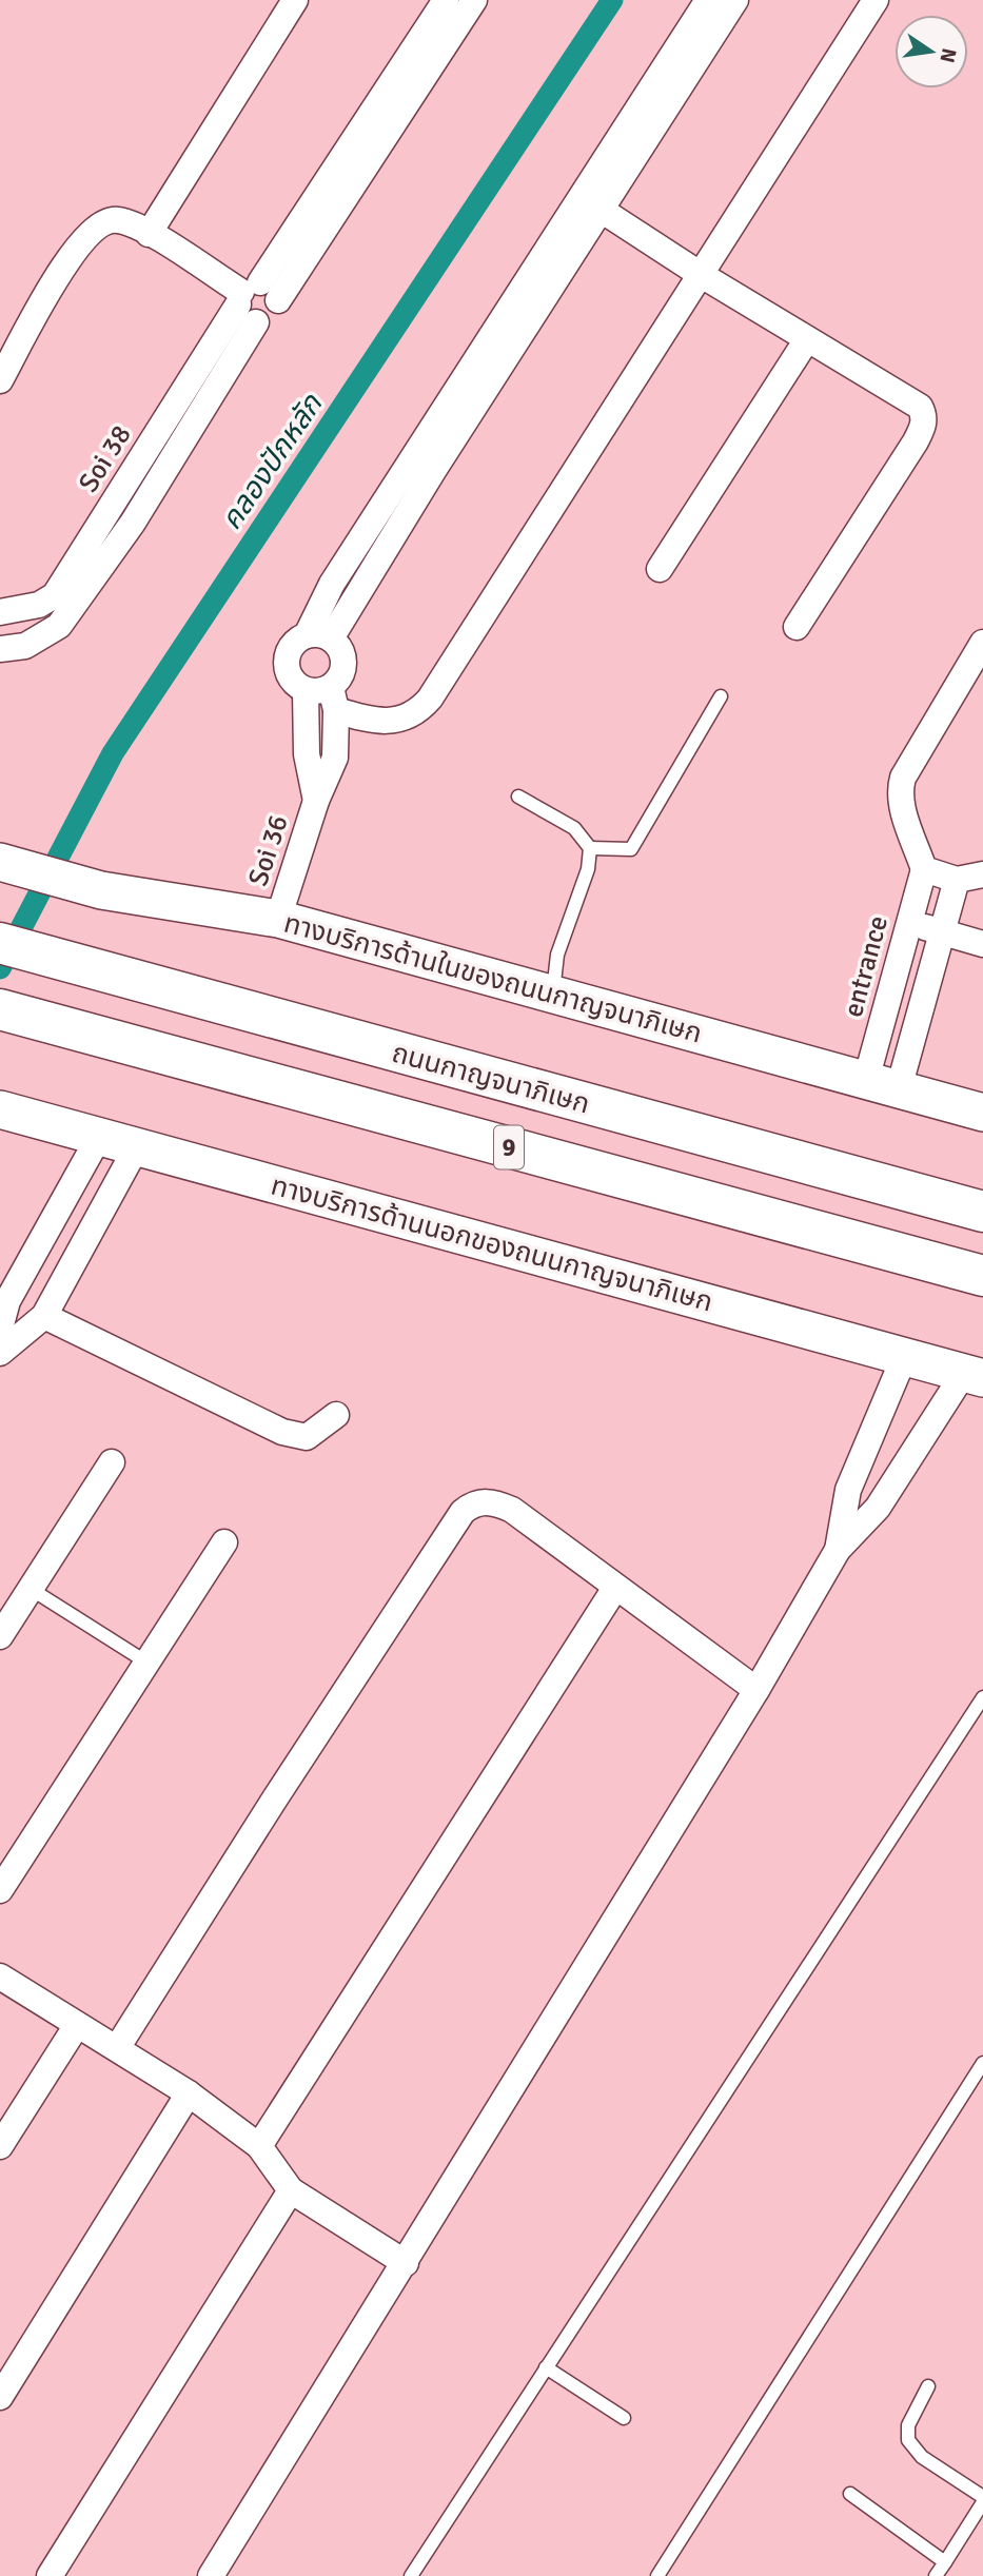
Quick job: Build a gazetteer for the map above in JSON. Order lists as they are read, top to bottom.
{
  "streets": {
    "highway": ["ถนนกาญจนาภิเษก", "9"],
    "main road": ["ทางบริการด้านในของถนนกาญจนาภิเษก", "ทางบริการด้านนอกของถนนกาญจนาภิเษก"],
    "street": ["Soi 38", "Soi 36", "entrance"]
  },
  "crossings": [
    ["Soi 36", "ทางบริการด้านในของถนนกาญจนาภิเษก"],
    ["entrance", "ทางบริการด้านในของถนนกาญจนาภิเษก"]
  ],
  "water": ["คลองปักหลัก"],
  "north": "right"
}
